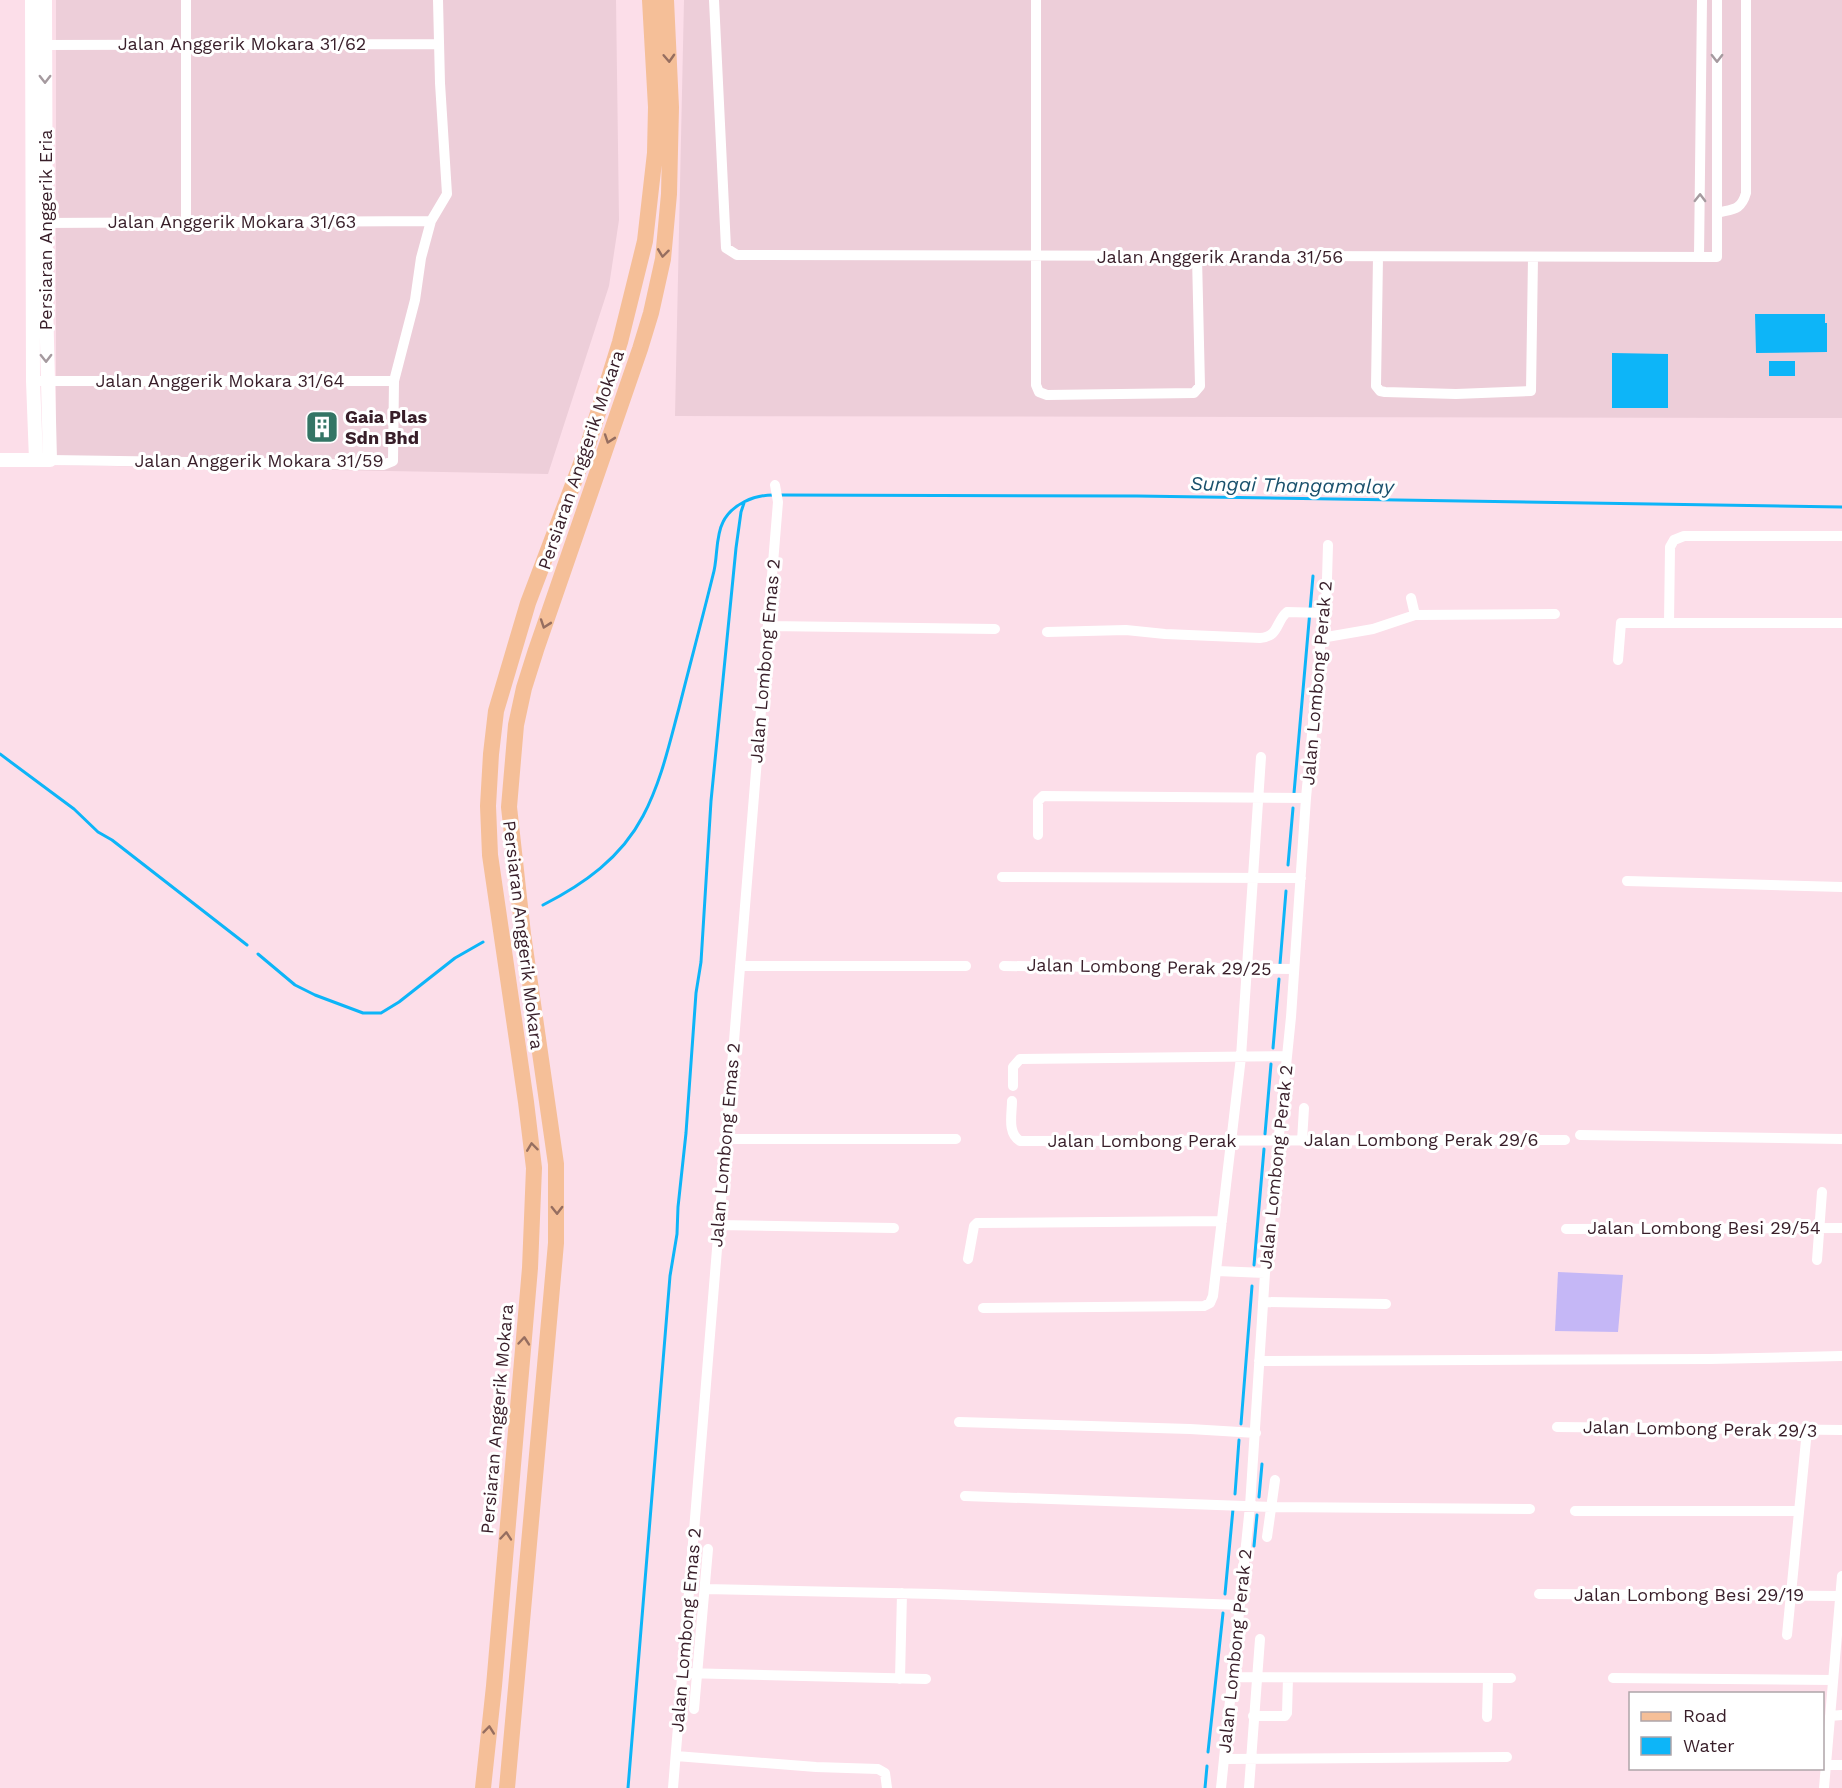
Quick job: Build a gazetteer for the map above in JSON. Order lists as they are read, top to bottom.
{
  "streets": {
    "main road": ["Persiaran Anggerik Mokara"],
    "street": [
      "Jalan Anggerik Mokara 31/62",
      "Jalan Anggerik Mokara 31/63",
      "Persiaran Anggerik Eria",
      "Jalan Anggerik Aranda 31/56",
      "Jalan Anggerik Mokara 31/64",
      "Jalan Anggerik Mokara 31/59",
      "Jalan Lombong Emas 2",
      "Jalan Lombong Perak 2",
      "Jalan Lombong Perak 29/25",
      "Jalan Lombong Perak 29/6",
      "Jalan Lombong Perak",
      "Jalan Lombong Besi 29/54",
      "Jalan Lombong Perak 29/3",
      "Jalan Lombong Besi 29/19"
    ]
  },
  "crossings": [
    ["Jalan Anggerik Mokara 31/62", "Persiaran Anggerik Eria"],
    ["Jalan Anggerik Mokara 31/62", "Jalan Anggerik Mokara 31/59"],
    ["Jalan Anggerik Mokara 31/63", "Persiaran Anggerik Eria"],
    ["Jalan Anggerik Mokara 31/63", "Jalan Anggerik Mokara 31/59"],
    ["Persiaran Anggerik Eria", "Jalan Anggerik Mokara 31/64"],
    ["Persiaran Anggerik Eria", "Jalan Anggerik Mokara 31/59"],
    ["Jalan Anggerik Mokara 31/64", "Jalan Anggerik Mokara 31/59"],
    ["Jalan Lombong Perak 2", "Jalan Lombong Perak 29/25"],
    ["Jalan Lombong Perak 2", "Jalan Lombong Perak 29/6"],
    ["Jalan Lombong Perak 2", "Jalan Lombong Perak"],
    ["Jalan Lombong Perak 29/6", "Jalan Lombong Perak"]
  ],
  "water": ["Sungai Thangamalay"],
  "places": {
    "building": ["Gaia Plas Sdn Bhd"]
  },
  "legend": ["Road", "Water"]
}
